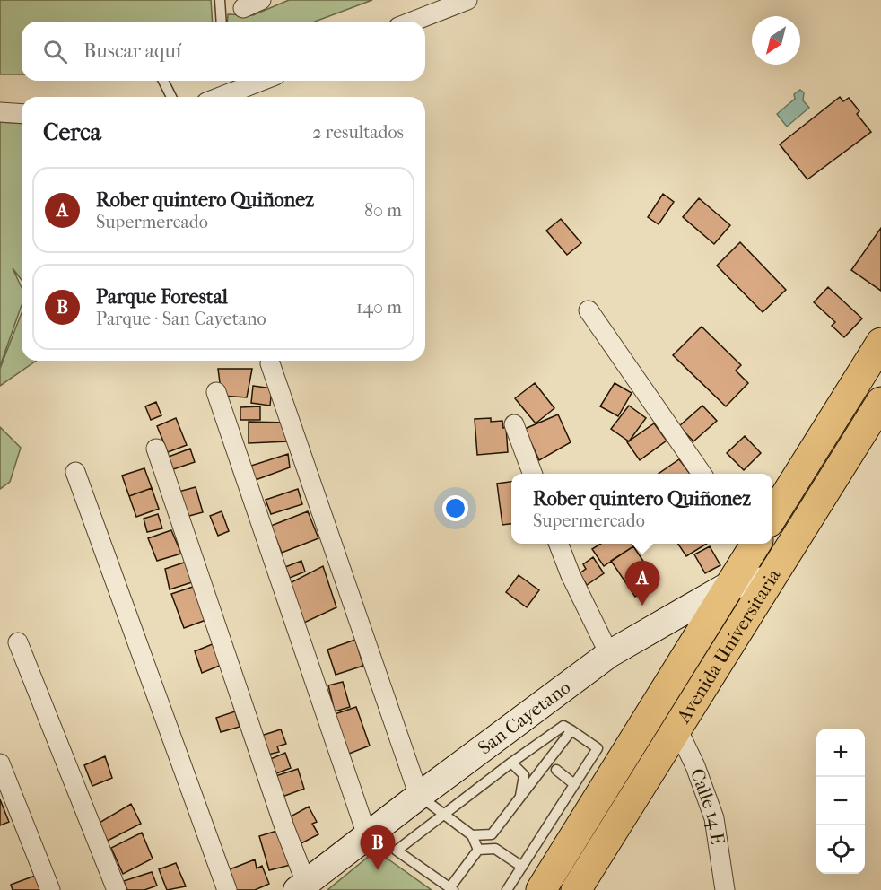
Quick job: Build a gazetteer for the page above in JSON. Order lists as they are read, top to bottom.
{
  "streets": {
    "main road": ["Avenida Universitaria", "San Cayetano"],
    "street": ["Calle 14 E"]
  },
  "crossings": [
    ["Avenida Universitaria", "San Cayetano"],
    ["Avenida Universitaria", "Calle 14 E"]
  ],
  "north": "bottom left",
  "page": {
    "search": "Buscar aquí",
    "heading": ["Cerca", "2 resultados"],
    "list": [
      {
        "mark": "A",
        "name": "Rober quintero Quiñonez",
        "note": "Supermercado",
        "value": "80 m"
      },
      {
        "mark": "B",
        "name": "Parque Forestal",
        "note": "Parque · San Cayetano",
        "value": "140 m"
      }
    ],
    "popup": ["Rober quintero Quiñonez", "Supermercado"],
    "pins": ["A", "B"],
    "map_buttons": ["+", "−"]
  }
}
